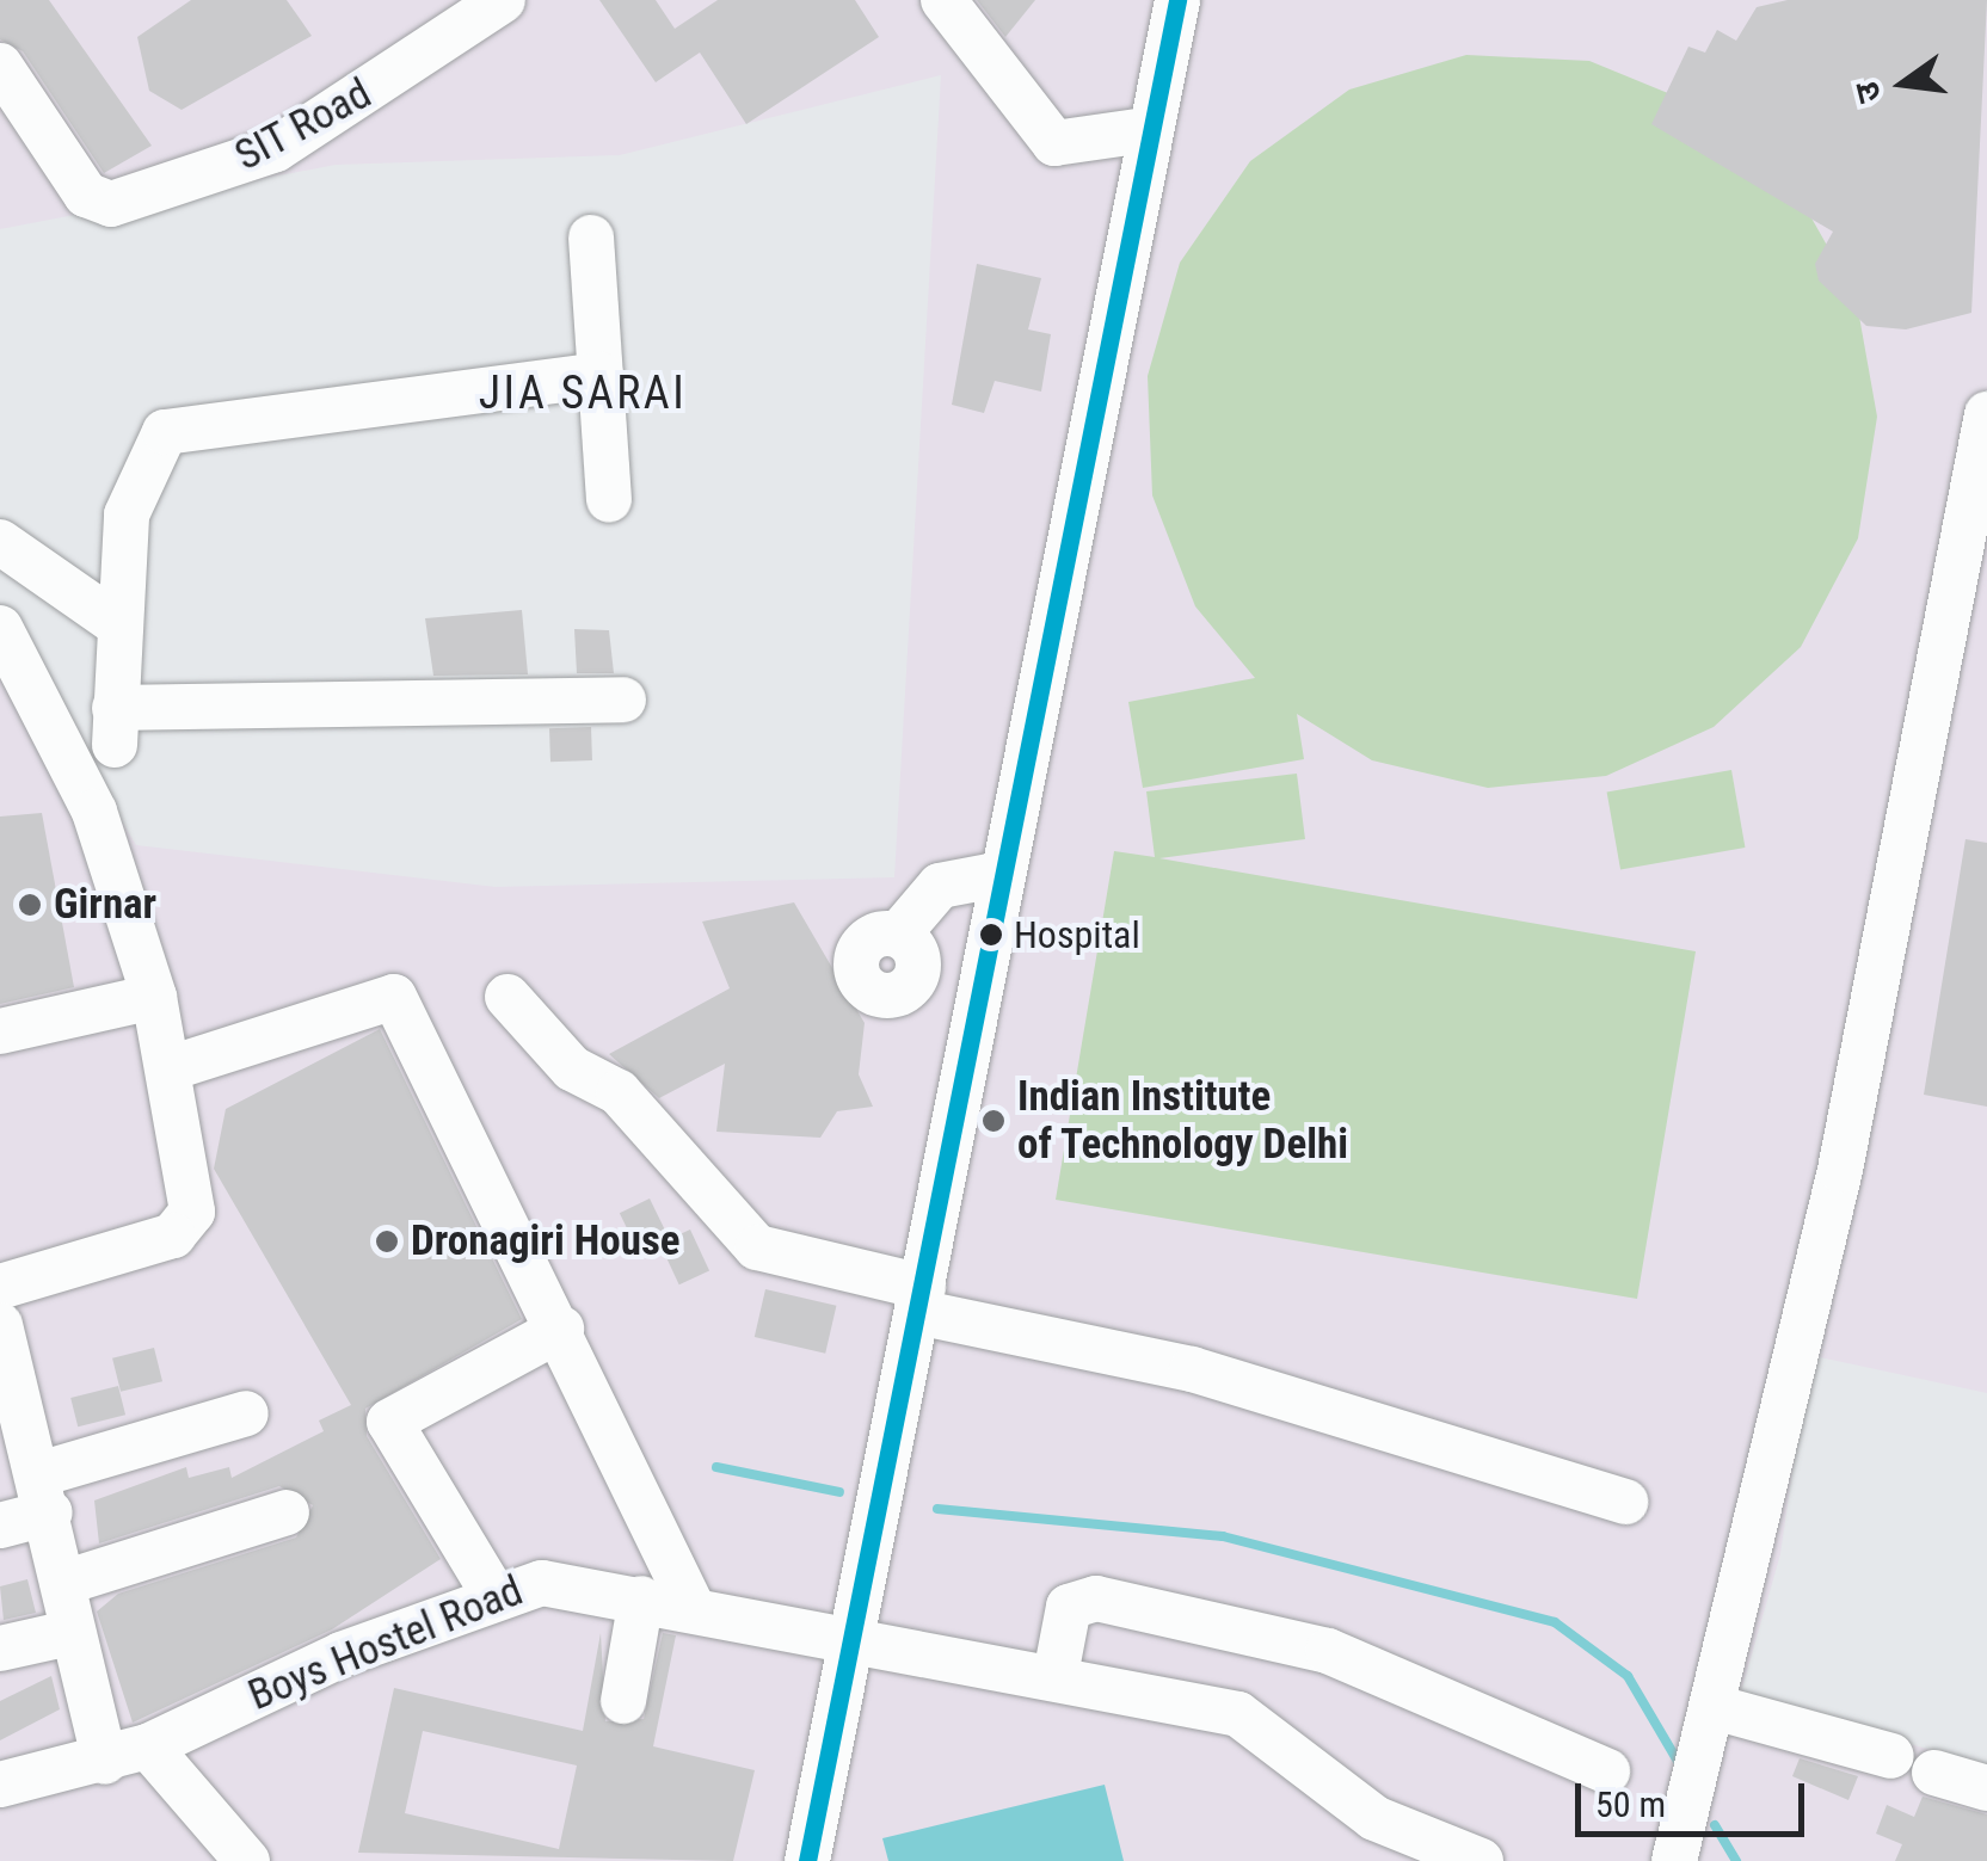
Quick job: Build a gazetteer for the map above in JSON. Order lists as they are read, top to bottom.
{
  "streets": {
    "street": ["SIT Road", "Boys Hostel Road"]
  },
  "districts": ["JIA SARAI"],
  "places": [
    "Girnar",
    "Hospital",
    "Indian Institute of Technology Delhi",
    "Dronagiri House"
  ],
  "scale_bar": "50 m",
  "north": "left"
}
